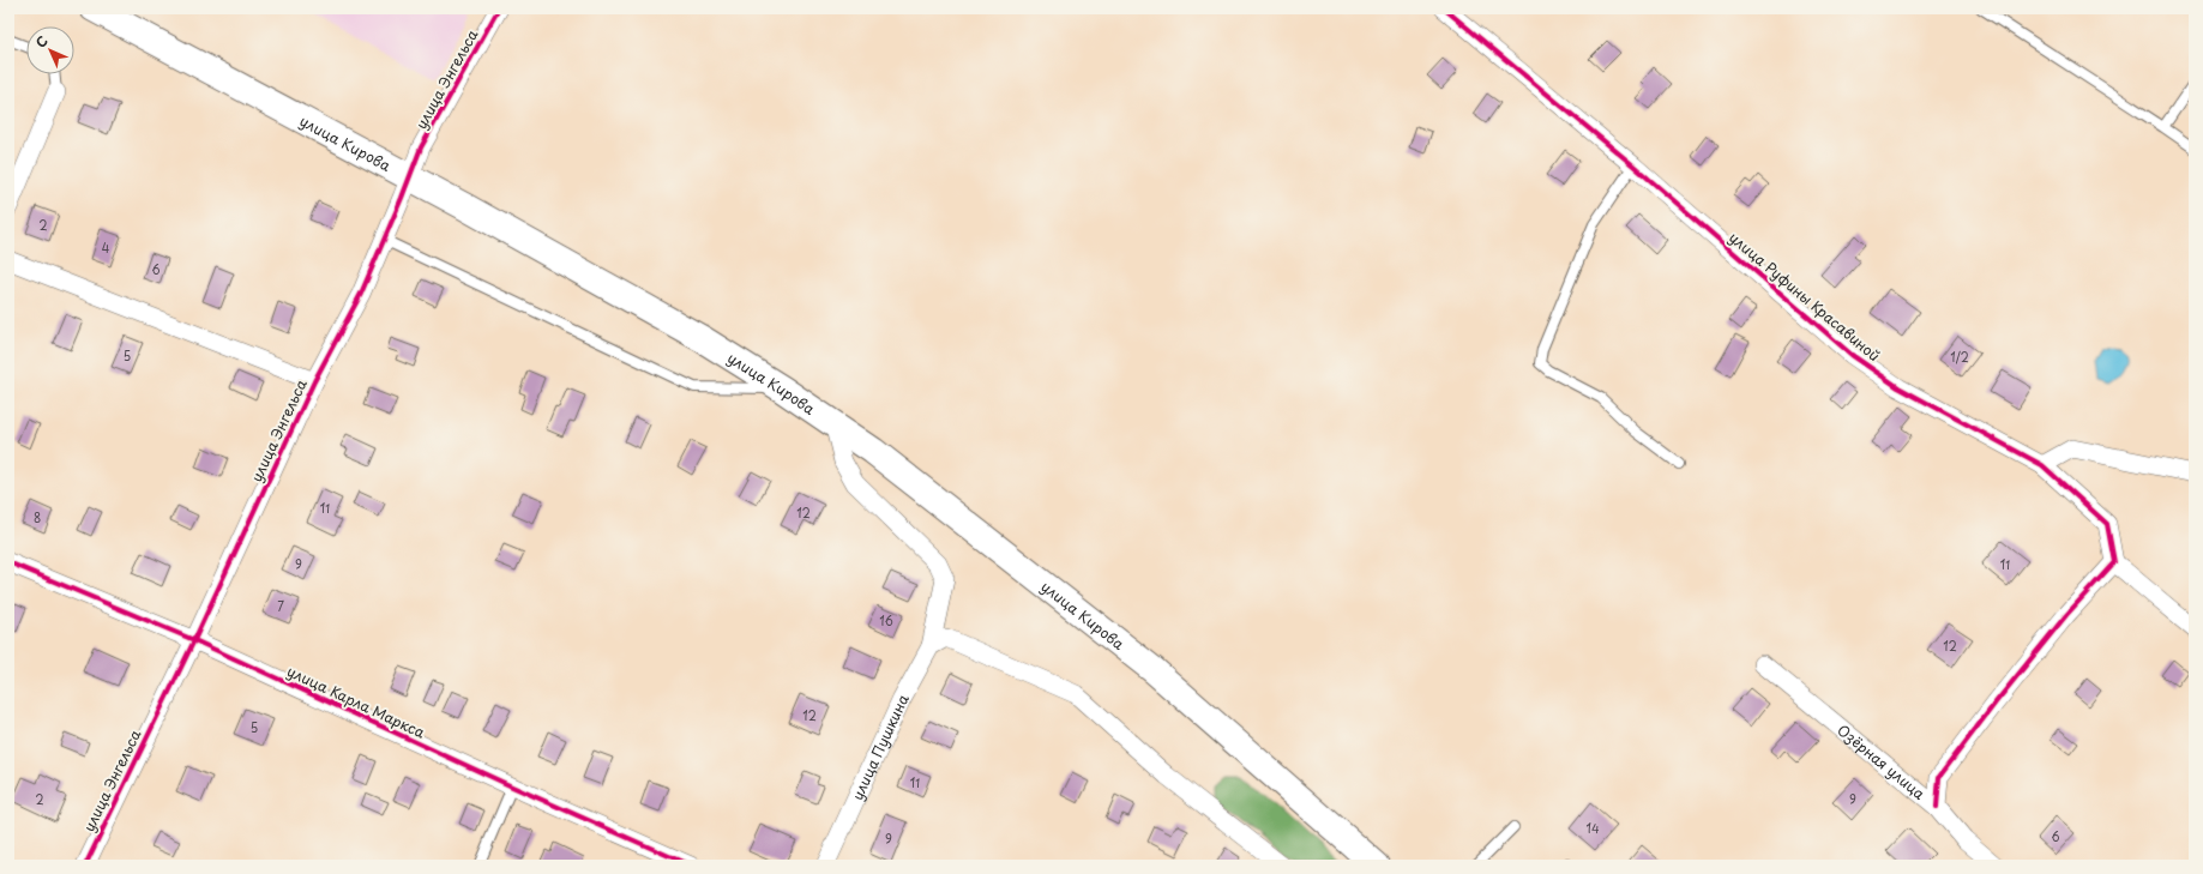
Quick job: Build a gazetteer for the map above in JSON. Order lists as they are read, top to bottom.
{
  "streets": {
    "main road": ["улица Кирова"],
    "street": [
      "улица Энгельса",
      "улица Руфины Красавиной",
      "улица Карла Маркса",
      "улица Пушкина",
      "Озёрная улица"
    ]
  },
  "crossings": [
    ["улица Энгельса", "улица Кирова"],
    ["улица Энгельса", "улица Карла Маркса"],
    ["улица Кирова", "улица Пушкина"]
  ],
  "house_numbers": [
    "2",
    "4",
    "6",
    "5",
    "1/2",
    "11",
    "12",
    "8",
    "9",
    "11",
    "7",
    "16",
    "12",
    "12",
    "5",
    "11",
    "2",
    "9",
    "14",
    "6",
    "9"
  ],
  "north": "top left"
}
